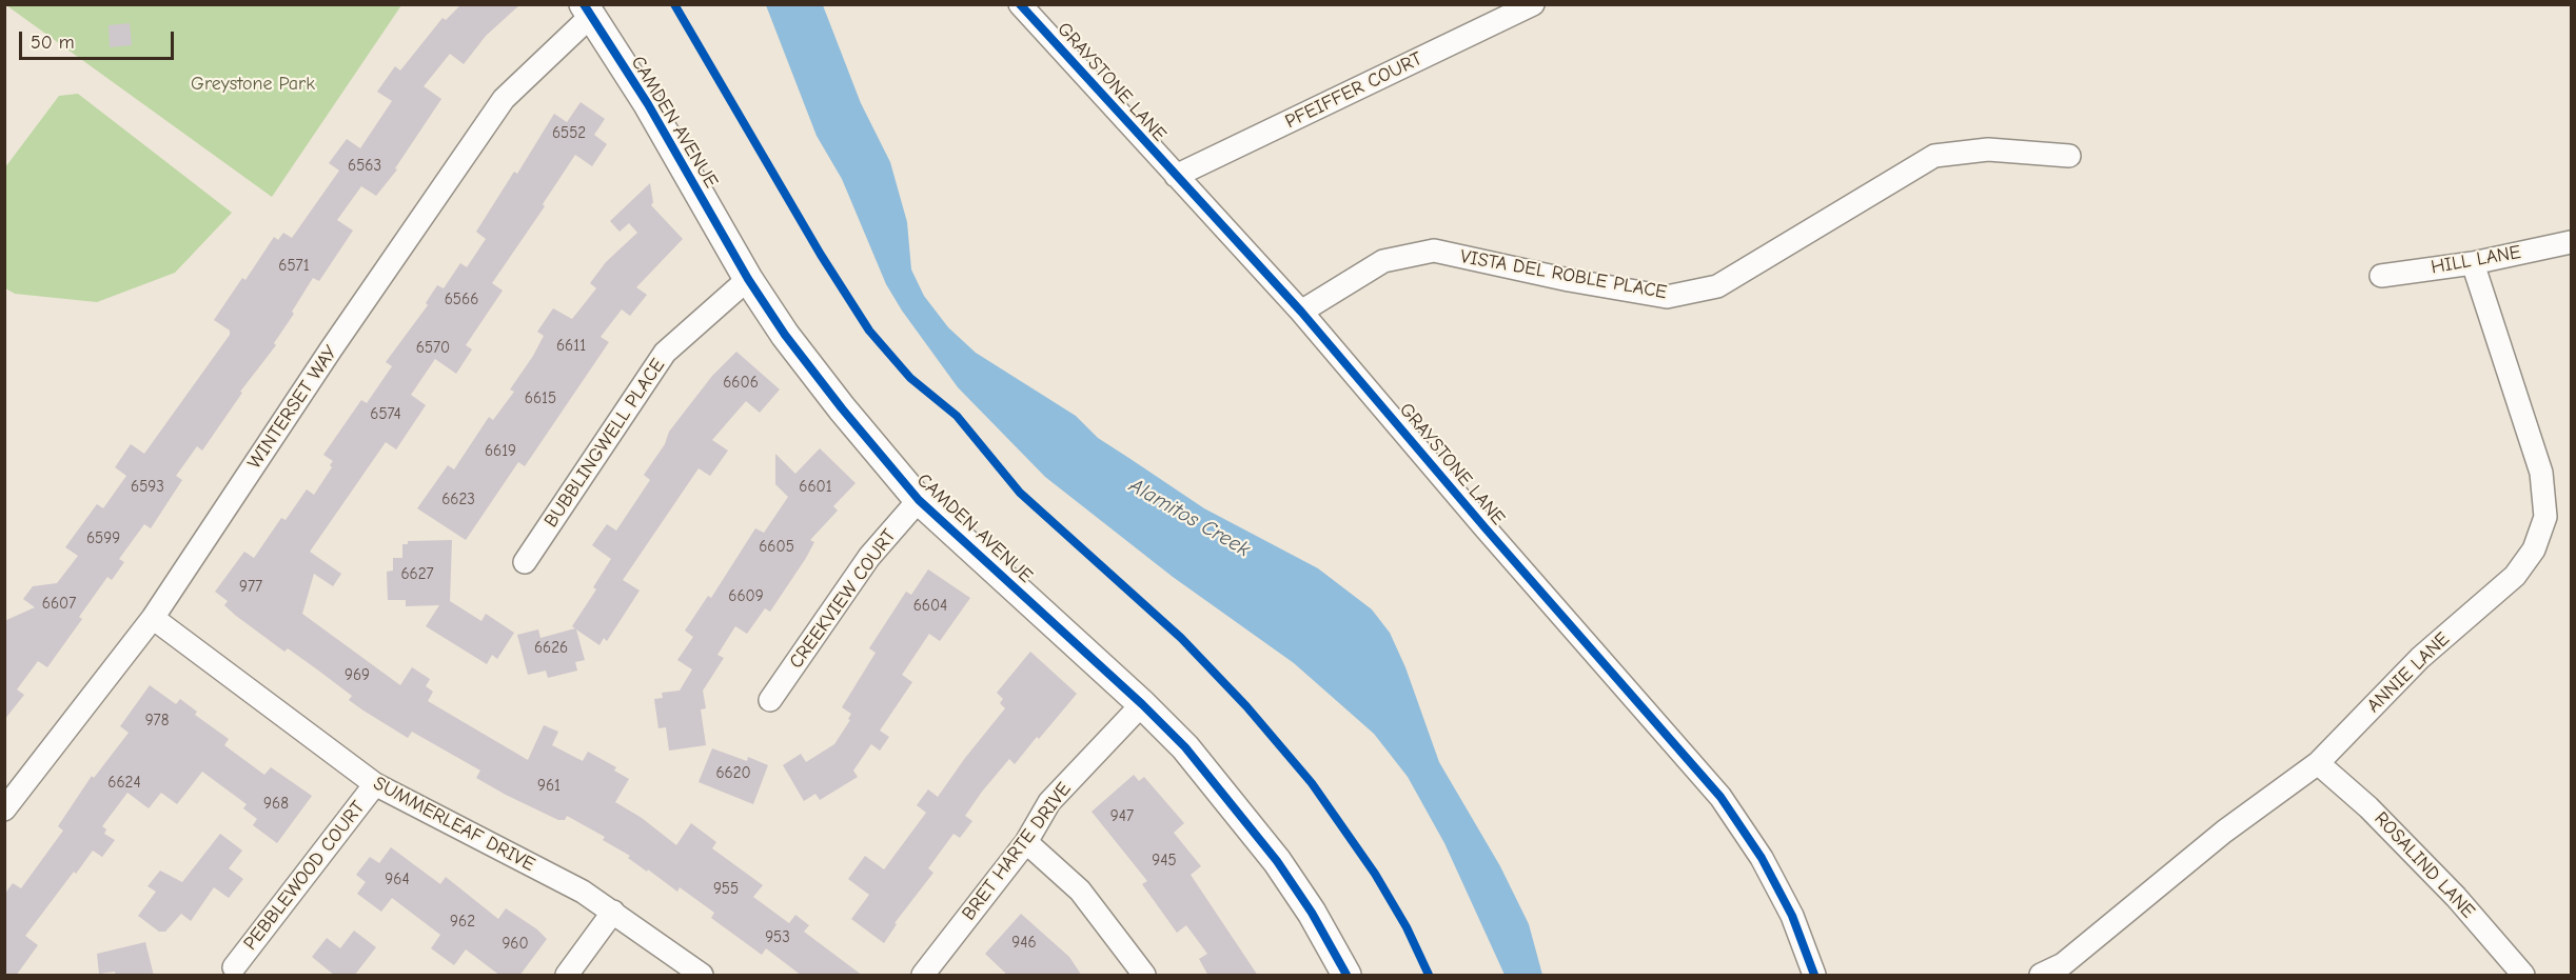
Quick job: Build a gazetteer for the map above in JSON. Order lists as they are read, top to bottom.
{
  "streets": {
    "street": [
      "GRAYSTONE LANE",
      "PFEIFFER COURT",
      "CAMDEN AVENUE",
      "HILL LANE",
      "VISTA DEL ROBLE PLACE",
      "WINTERSET WAY",
      "BUBBLINGWELL PLACE",
      "CREEKVIEW COURT",
      "ANNIE LANE",
      "SUMMERLEAF DRIVE",
      "BRET HARTE DRIVE",
      "ROSALIND LANE",
      "PEBBLEWOOD COURT"
    ]
  },
  "crossings": [
    ["GRAYSTONE LANE", "PFEIFFER COURT"],
    ["GRAYSTONE LANE", "VISTA DEL ROBLE PLACE"],
    ["CAMDEN AVENUE", "WINTERSET WAY"],
    ["CAMDEN AVENUE", "BUBBLINGWELL PLACE"],
    ["CAMDEN AVENUE", "CREEKVIEW COURT"],
    ["CAMDEN AVENUE", "BRET HARTE DRIVE"],
    ["HILL LANE", "ANNIE LANE"],
    ["WINTERSET WAY", "SUMMERLEAF DRIVE"],
    ["ANNIE LANE", "ROSALIND LANE"],
    ["SUMMERLEAF DRIVE", "PEBBLEWOOD COURT"]
  ],
  "water": ["Alamitos Creek"],
  "parks": ["Greystone Park"],
  "house_numbers": [
    "6552",
    "6563",
    "6571",
    "6566",
    "6611",
    "6570",
    "6606",
    "6615",
    "6574",
    "6619",
    "6593",
    "6601",
    "6623",
    "6599",
    "6605",
    "6627",
    "977",
    "6609",
    "6607",
    "6604",
    "6626",
    "969",
    "978",
    "6620",
    "6624",
    "961",
    "968",
    "947",
    "945",
    "964",
    "955",
    "962",
    "953",
    "946",
    "960"
  ],
  "scale_bar": "50 m"
}
